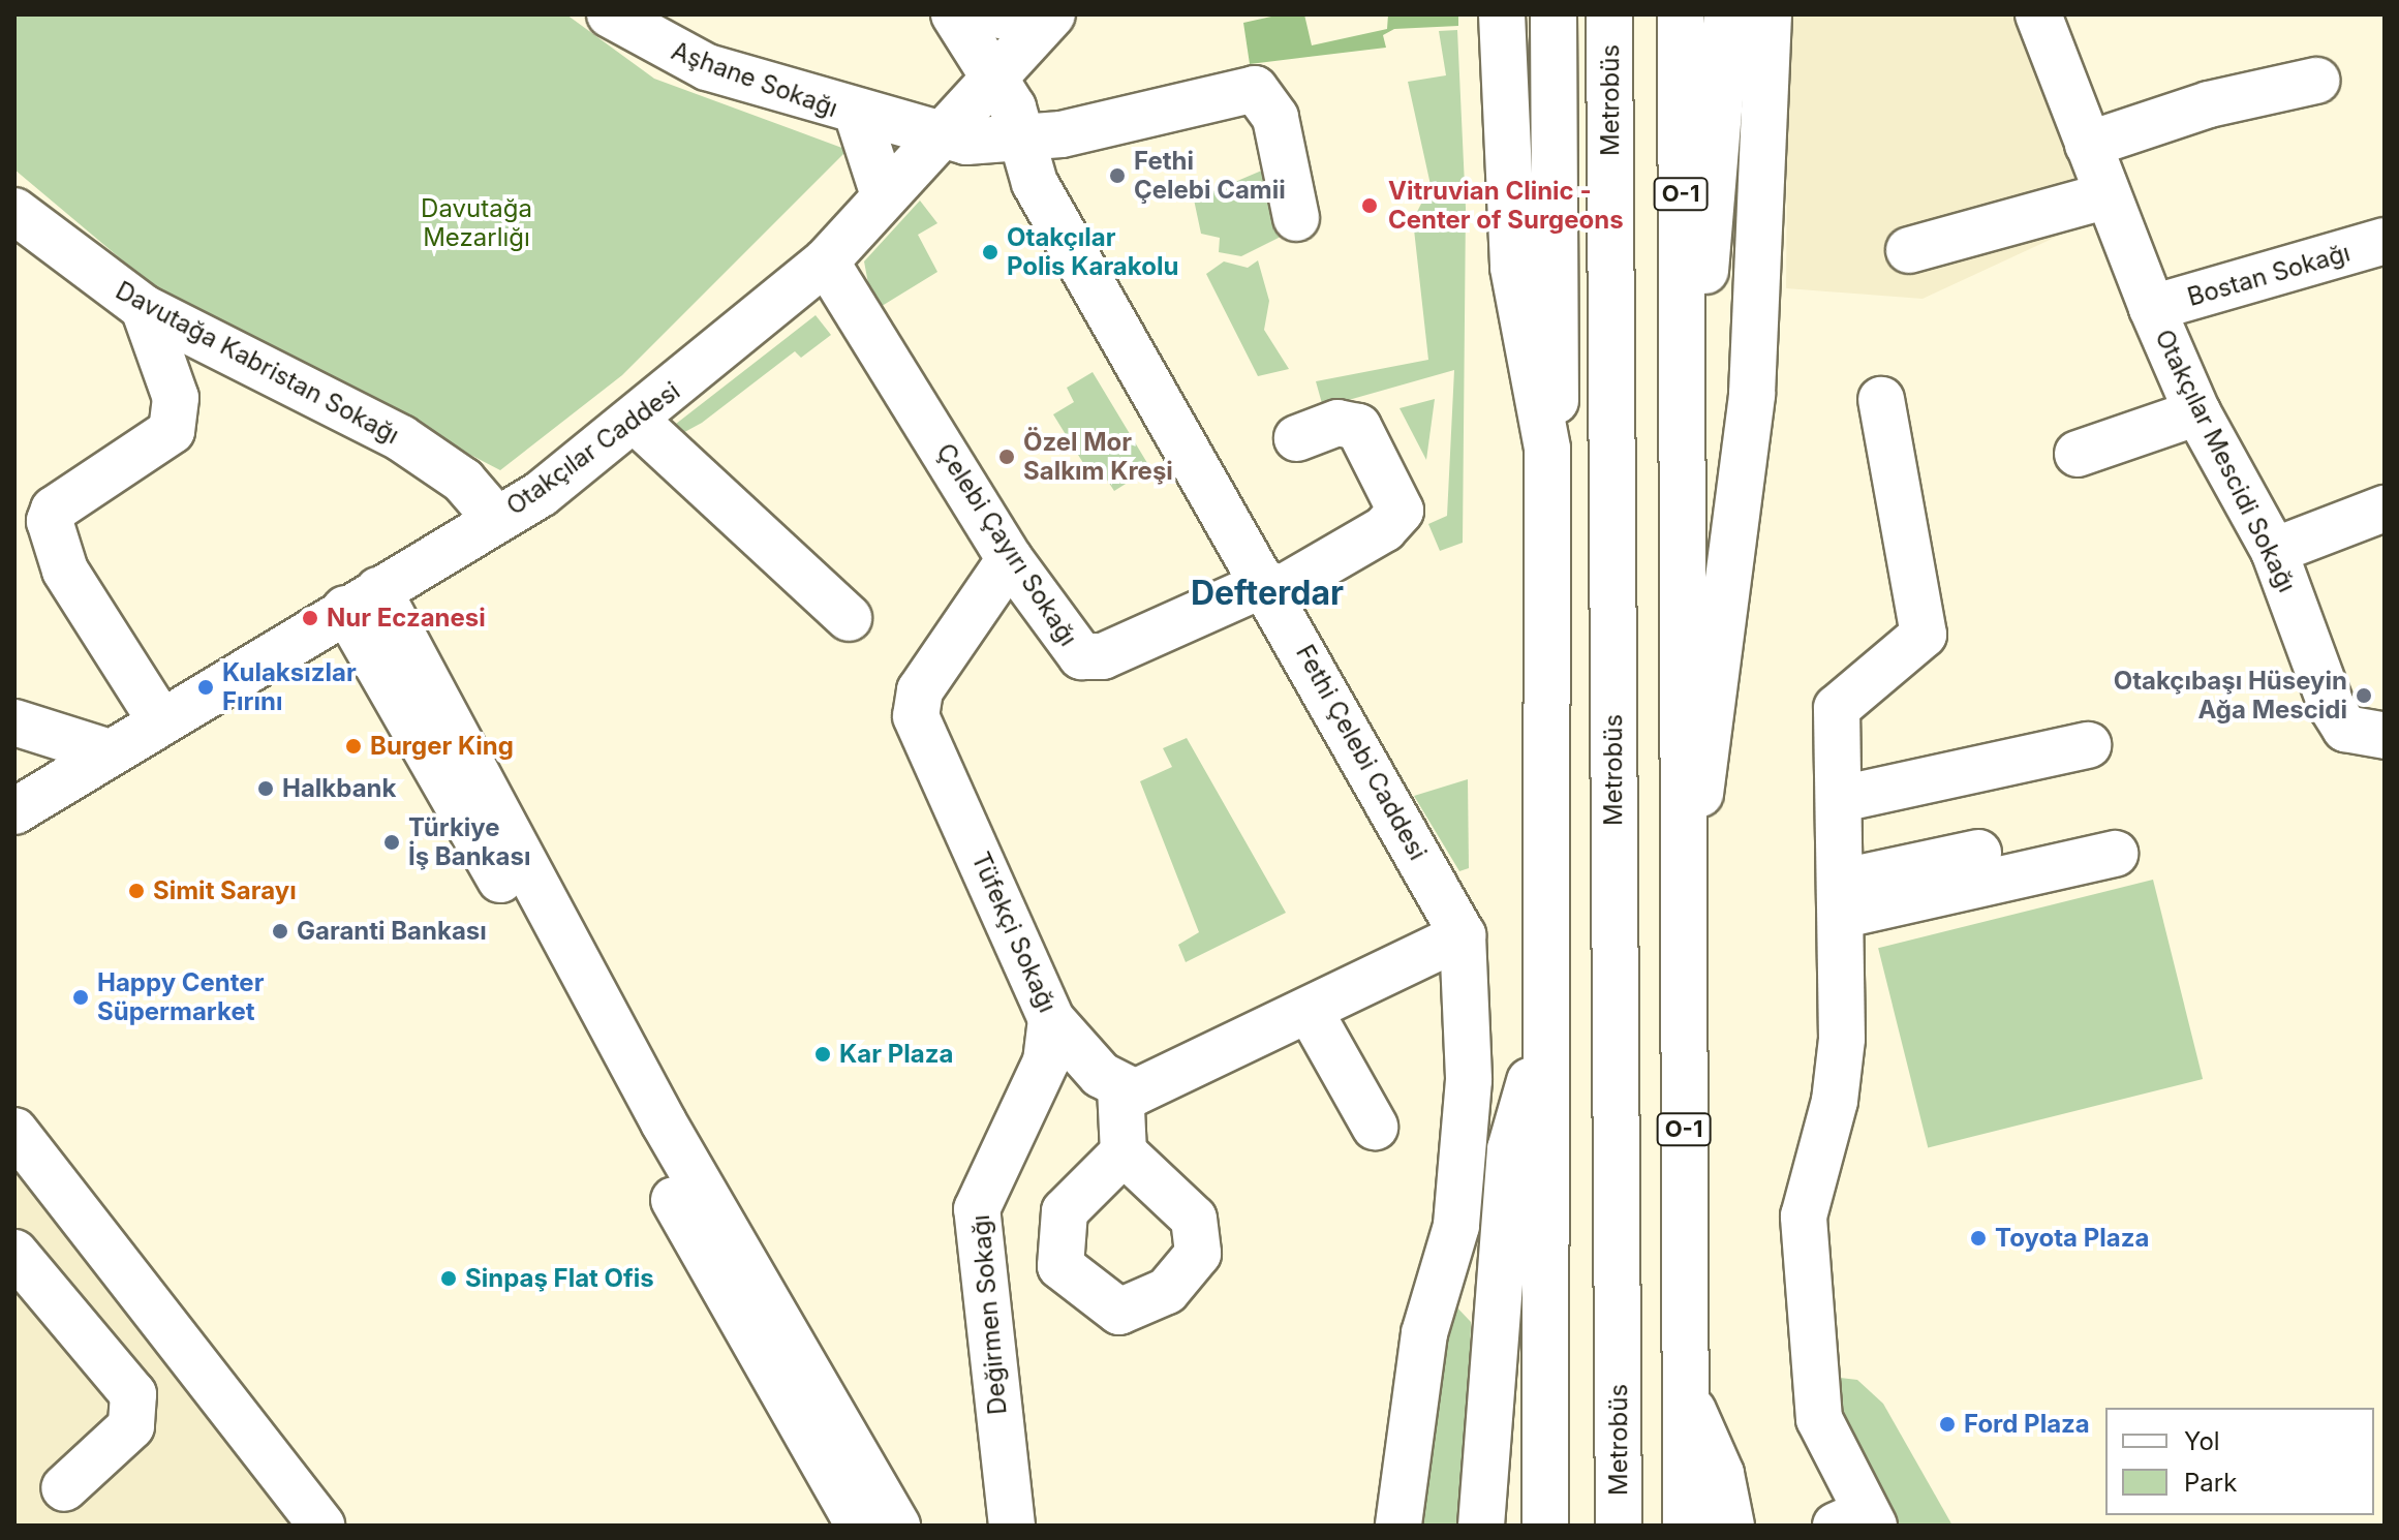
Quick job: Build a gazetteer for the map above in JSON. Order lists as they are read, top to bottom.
{
  "streets": {
    "main road": [
      "Aşhane Sokağı",
      "Metrobüs",
      "O-1",
      "Bostan Sokağı",
      "Davutağa Kabristan Sokağı",
      "Otakçılar Caddesi",
      "Otakçılar Mescidi Sokağı",
      "Çelebi Çayırı Sokağı",
      "Fethi Çelebi Caddesi",
      "Tüfekçi Sokağı",
      "Değirmen Sokağı"
    ]
  },
  "crossings": [
    ["Aşhane Sokağı", "Otakçılar Caddesi"],
    ["Aşhane Sokağı", "Fethi Çelebi Caddesi"],
    ["Bostan Sokağı", "Otakçılar Mescidi Sokağı"],
    ["Davutağa Kabristan Sokağı", "Otakçılar Caddesi"],
    ["Otakçılar Caddesi", "Çelebi Çayırı Sokağı"],
    ["Otakçılar Caddesi", "Fethi Çelebi Caddesi"],
    ["Çelebi Çayırı Sokağı", "Fethi Çelebi Caddesi"],
    ["Çelebi Çayırı Sokağı", "Tüfekçi Sokağı"],
    ["Tüfekçi Sokağı", "Değirmen Sokağı"]
  ],
  "districts": ["Defterdar"],
  "parks": ["Davutağa Mezarlığı"],
  "places": [
    "Fethi Çelebi Camii",
    "Vitruvian Clinic - Center of Surgeons",
    "Otakçılar Polis Karakolu",
    "Özel Mor Salkım Kreşi",
    "Nur Eczanesi",
    "Kulaksızlar Fırını",
    "Otakçıbaşı Hüseyin Ağa Mescidi",
    "Burger King",
    "Halkbank",
    "Türkiye İş Bankası",
    "Simit Sarayı",
    "Garanti Bankası",
    "Happy Center Süpermarket",
    "Kar Plaza",
    "Toyota Plaza",
    "Sinpaş Flat Ofis",
    "Ford Plaza"
  ],
  "legend": ["Yol", "Park"]
}
